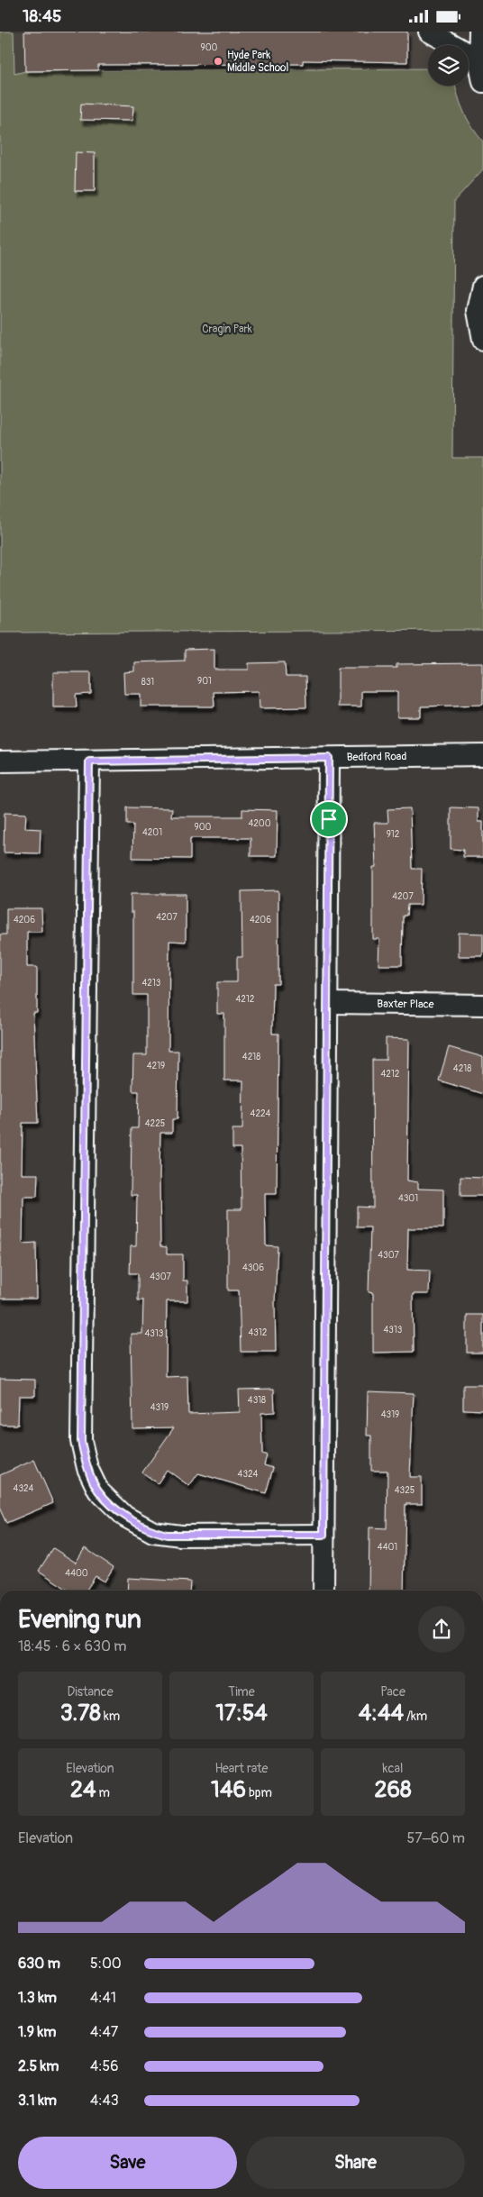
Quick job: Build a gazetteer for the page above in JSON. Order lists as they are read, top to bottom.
{
  "streets": {
    "street": ["Bedford Road", "Baxter Place"]
  },
  "parks": ["Cragin Park"],
  "places": ["Hyde Park Middle School"],
  "house_numbers": [
    "900",
    "901",
    "831",
    "4200",
    "900",
    "4201",
    "912",
    "4207",
    "4207",
    "4206",
    "4206",
    "4213",
    "4212",
    "4218",
    "4219",
    "4218",
    "4212",
    "4224",
    "4225",
    "4301",
    "4307",
    "4306",
    "4307",
    "4313",
    "4312",
    "4313",
    "4318",
    "4319",
    "4319",
    "4324",
    "4324",
    "4325",
    "4401",
    "4400"
  ],
  "page": {
    "status": "18:45",
    "heading": ["Evening run", "18:45 · 6 × 630 m"],
    "stats": [
      ["Distance", "3.78 km"],
      ["Time", "17:54"],
      ["Pace", "4:44 /km"],
      ["Elevation", "24 m"],
      ["Heart rate", "146 bpm"],
      ["kcal", "268"]
    ],
    "chart": ["Elevation", "57–60 m"],
    "list": [
      {
        "name": "630 m",
        "note": "5:00"
      },
      {
        "name": "1.3 km",
        "note": "4:41"
      },
      {
        "name": "1.9 km",
        "note": "4:47"
      },
      {
        "name": "2.5 km",
        "note": "4:56"
      },
      {
        "name": "3.1 km",
        "note": "4:43"
      }
    ],
    "buttons": ["Save", "Share"]
  }
}
